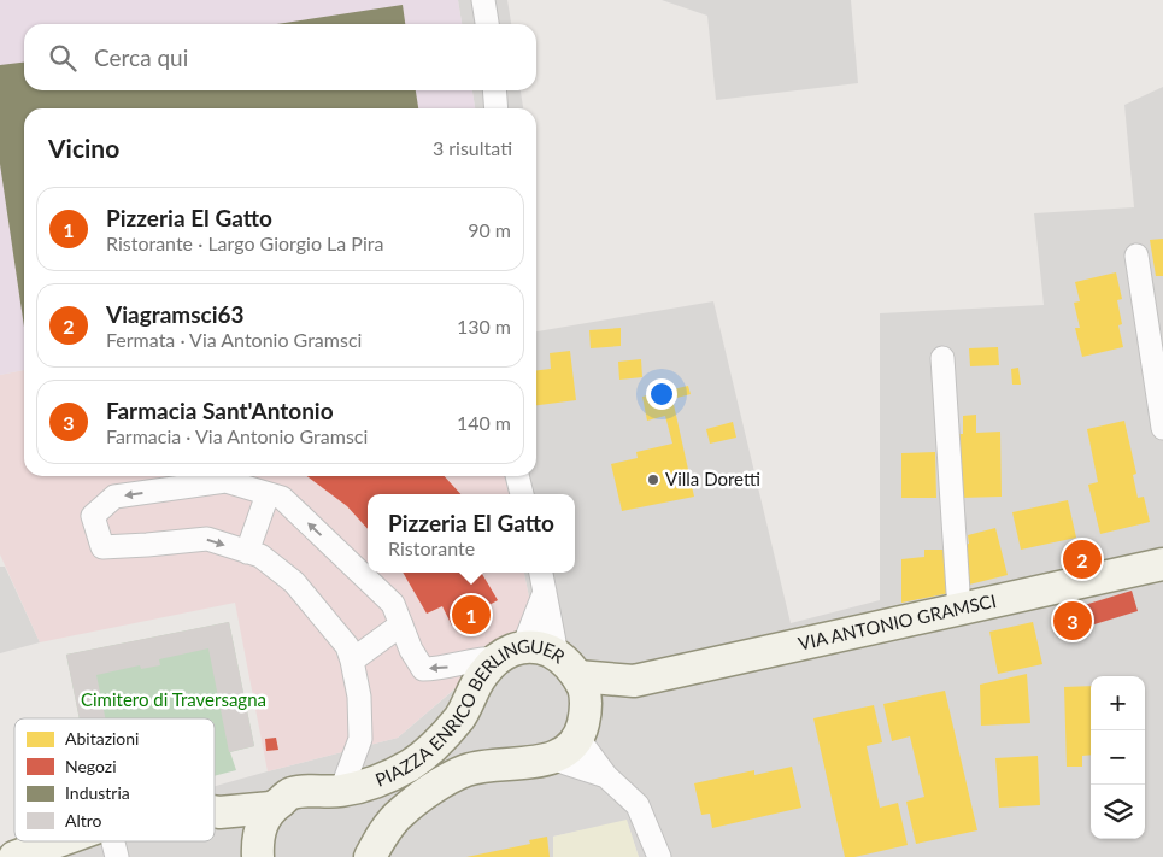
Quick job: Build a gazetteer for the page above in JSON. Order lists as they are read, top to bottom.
{
  "streets": {
    "street": ["VIA ANTONIO GRAMSCI", "PIAZZA ENRICO BERLINGUER"]
  },
  "crossings": [
    ["VIA ANTONIO GRAMSCI", "PIAZZA ENRICO BERLINGUER"]
  ],
  "parks": ["Cimitero di Traversagna"],
  "places": ["Villa Doretti"],
  "legend": [
    "Abitazioni",
    "Negozi",
    "Industria",
    "Altro"
  ],
  "page": {
    "search": "Cerca qui",
    "heading": ["Vicino", "3 risultati"],
    "list": [
      {
        "mark": "1",
        "name": "Pizzeria El Gatto",
        "note": "Ristorante · Largo Giorgio La Pira",
        "value": "90 m"
      },
      {
        "mark": "2",
        "name": "Viagramsci63",
        "note": "Fermata · Via Antonio Gramsci",
        "value": "130 m"
      },
      {
        "mark": "3",
        "name": "Farmacia Sant'Antonio",
        "note": "Farmacia · Via Antonio Gramsci",
        "value": "140 m"
      }
    ],
    "popup": ["Pizzeria El Gatto", "Ristorante"],
    "pins": ["2", "1", "3"],
    "map_buttons": ["+", "−"]
  }
}
